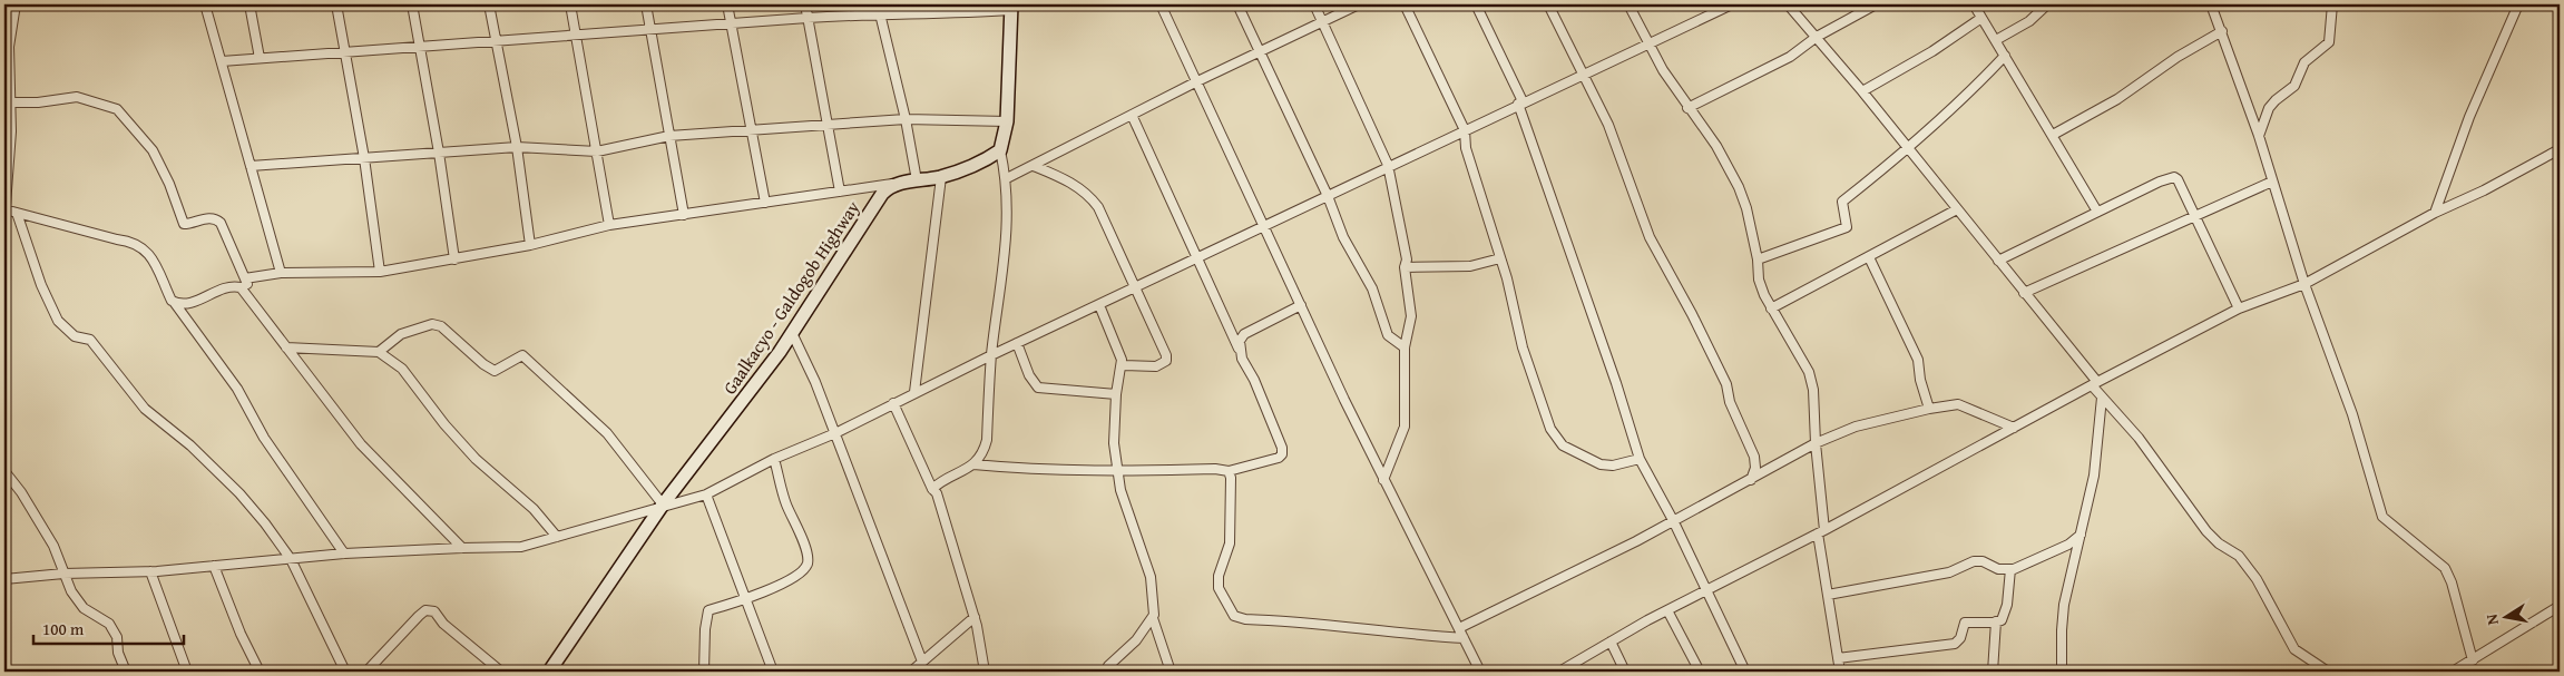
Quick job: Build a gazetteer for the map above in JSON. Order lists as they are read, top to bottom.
{
  "streets": {
    "street": ["Gaalkacyo - Galdogob Highway"]
  },
  "scale_bar": "100 m",
  "north": "left"
}
